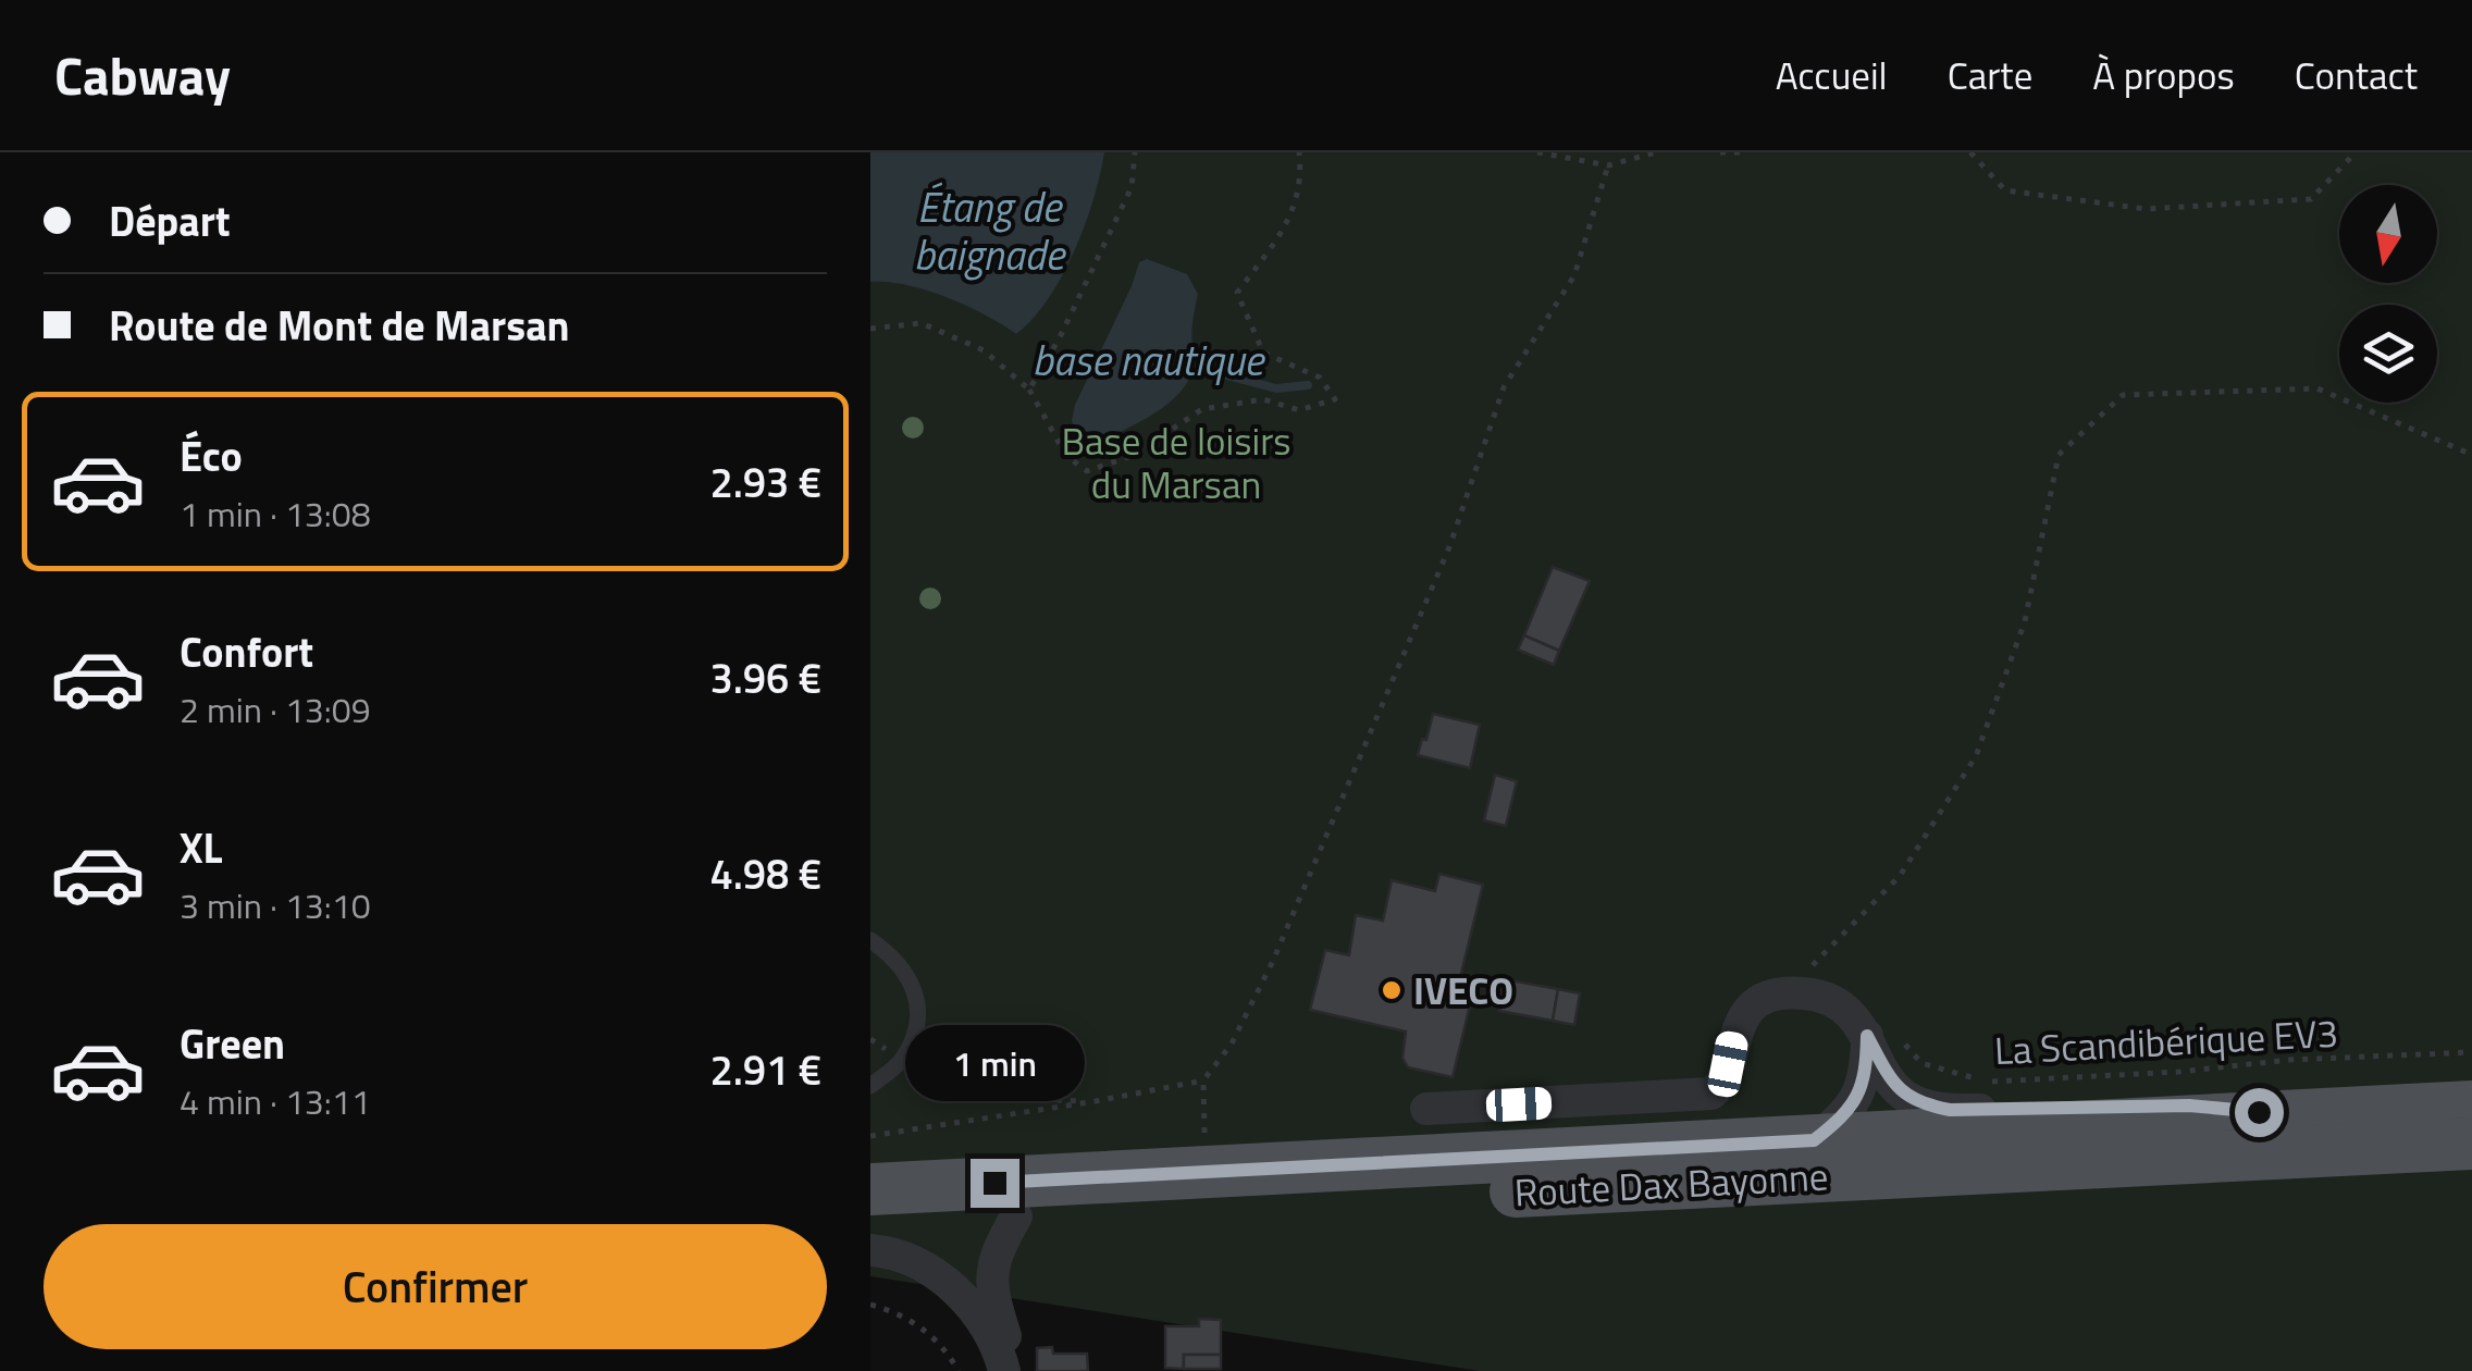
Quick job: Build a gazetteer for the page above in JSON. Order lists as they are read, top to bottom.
{
  "streets": {
    "main road": ["Route Dax Bayonne"],
    "path": ["La Scandibérique EV3"]
  },
  "water": ["Étang de baignade", "base nautique"],
  "parks": ["Base de loisirs du Marsan"],
  "places": ["IVECO"],
  "north": "bottom",
  "page": {
    "header": "Cabway",
    "nav": [
      "Accueil",
      "Carte",
      "À propos",
      "Contact"
    ],
    "banner": ["Départ", "Route de Mont de Marsan"],
    "list": [
      {
        "name": "Éco",
        "note": "1 min · 13:08",
        "value": "2.93 €"
      },
      {
        "name": "Confort",
        "note": "2 min · 13:09",
        "value": "3.96 €"
      },
      {
        "name": "XL",
        "note": "3 min · 13:10",
        "value": "4.98 €"
      },
      {
        "name": "Green",
        "note": "4 min · 13:11",
        "value": "2.91 €"
      }
    ],
    "bubble": "1 min",
    "buttons": "Confirmer"
  }
}
